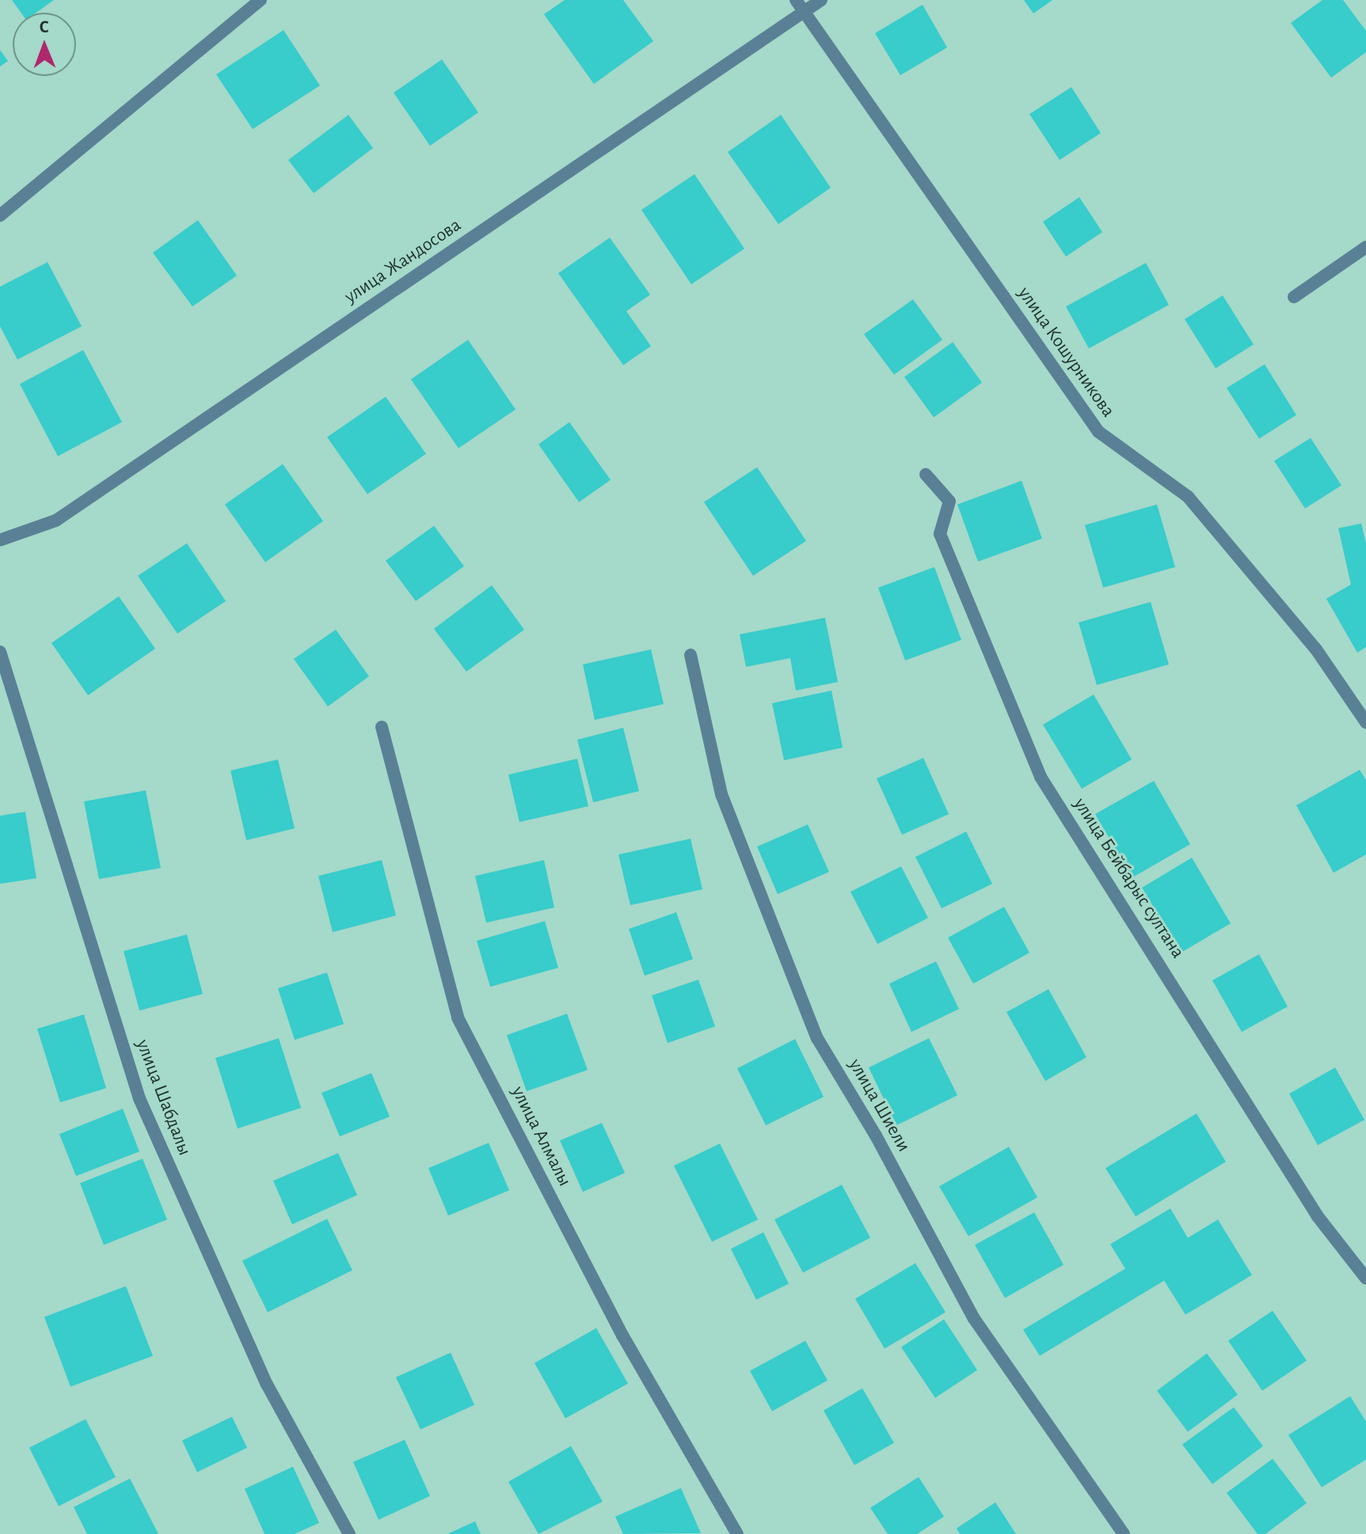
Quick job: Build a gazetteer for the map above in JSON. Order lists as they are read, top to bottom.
{
  "streets": {
    "street": [
      "улица Жандосова",
      "улица Кошурникова",
      "улица Бейбарыс султана",
      "улица Шабдалы",
      "улица Шиели",
      "улица Алмалы"
    ]
  },
  "crossings": [
    ["улица Жандосова", "улица Кошурникова"]
  ],
  "north": "top"
}
